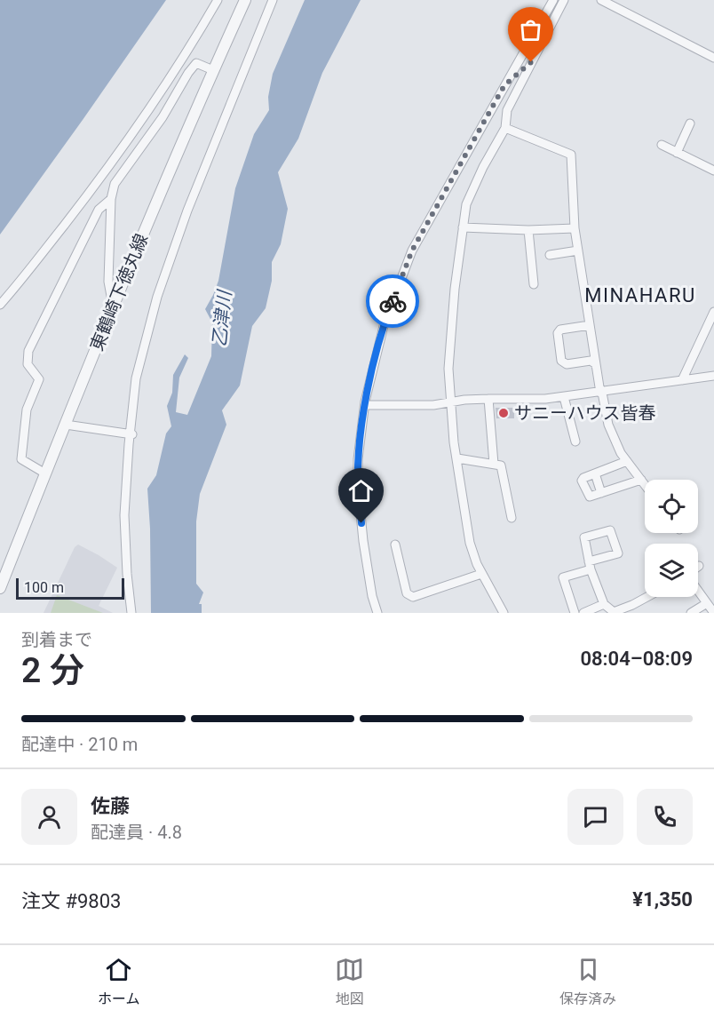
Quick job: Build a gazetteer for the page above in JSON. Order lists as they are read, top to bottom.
{
  "streets": {
    "street": ["東鶴崎下徳丸線"]
  },
  "districts": ["MINAHARU"],
  "water": ["乙津川"],
  "places": ["サニーハウス皆春"],
  "scale_bar": "100 m",
  "page": {
    "scale": "100 m",
    "heading": ["2 分", "到着まで", "08:04–08:09"],
    "panel": [
      "佐藤",
      "配達員 · 4.8",
      "注文 #9803",
      "¥1,350"
    ],
    "bar": "配達中 · 210 m",
    "tabs": ["ホーム", "地図", "保存済み"]
  }
}
